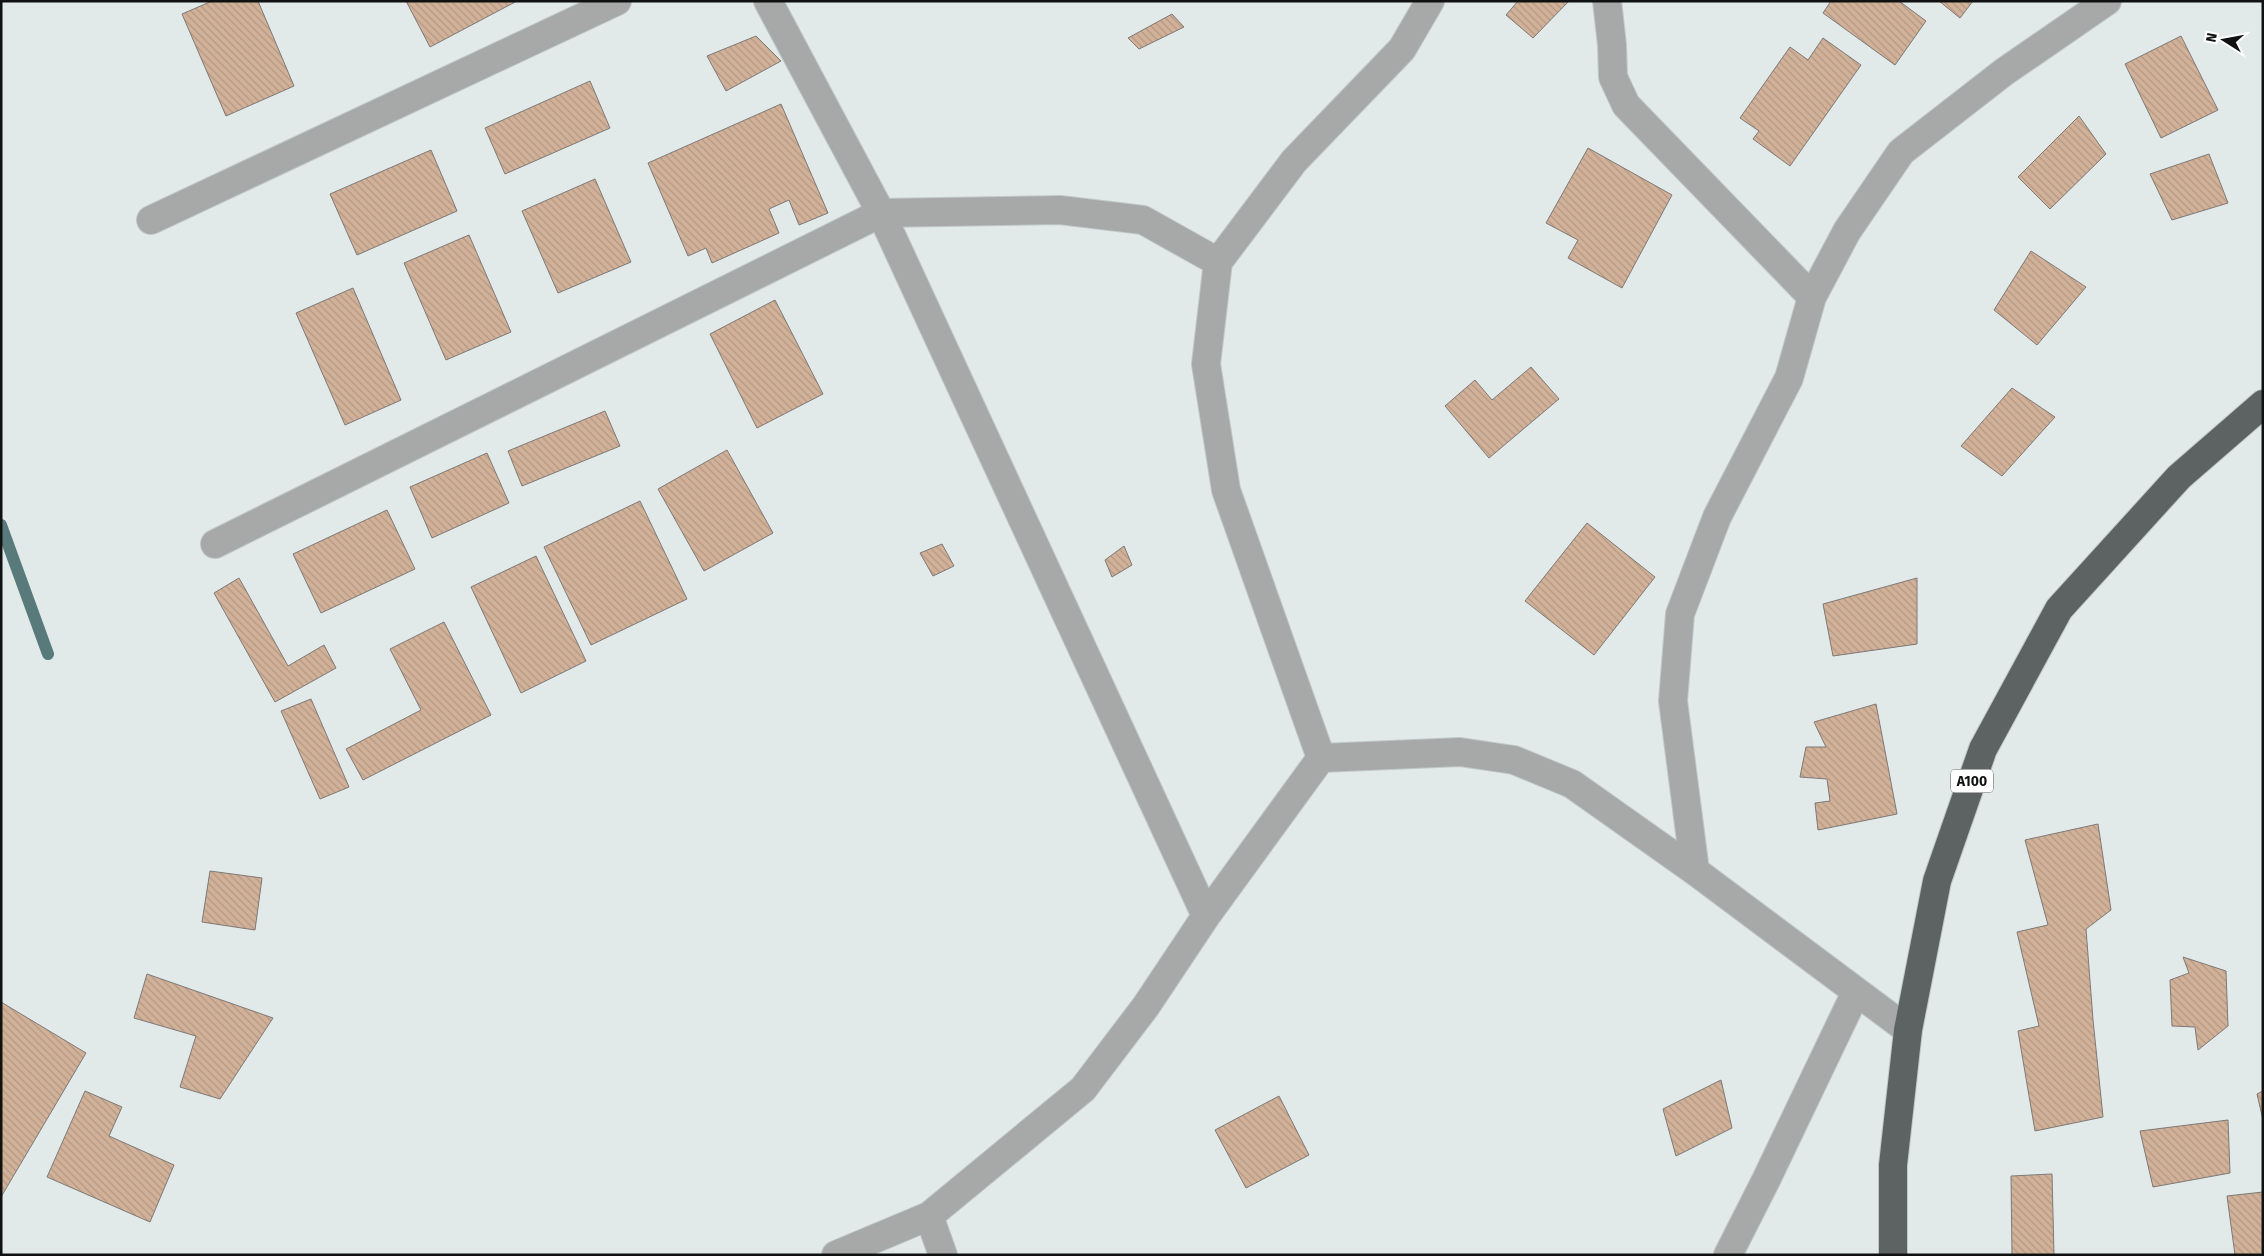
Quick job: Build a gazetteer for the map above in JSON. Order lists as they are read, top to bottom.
{
  "streets": {
    "highway": ["A100"]
  },
  "north": "left"
}
